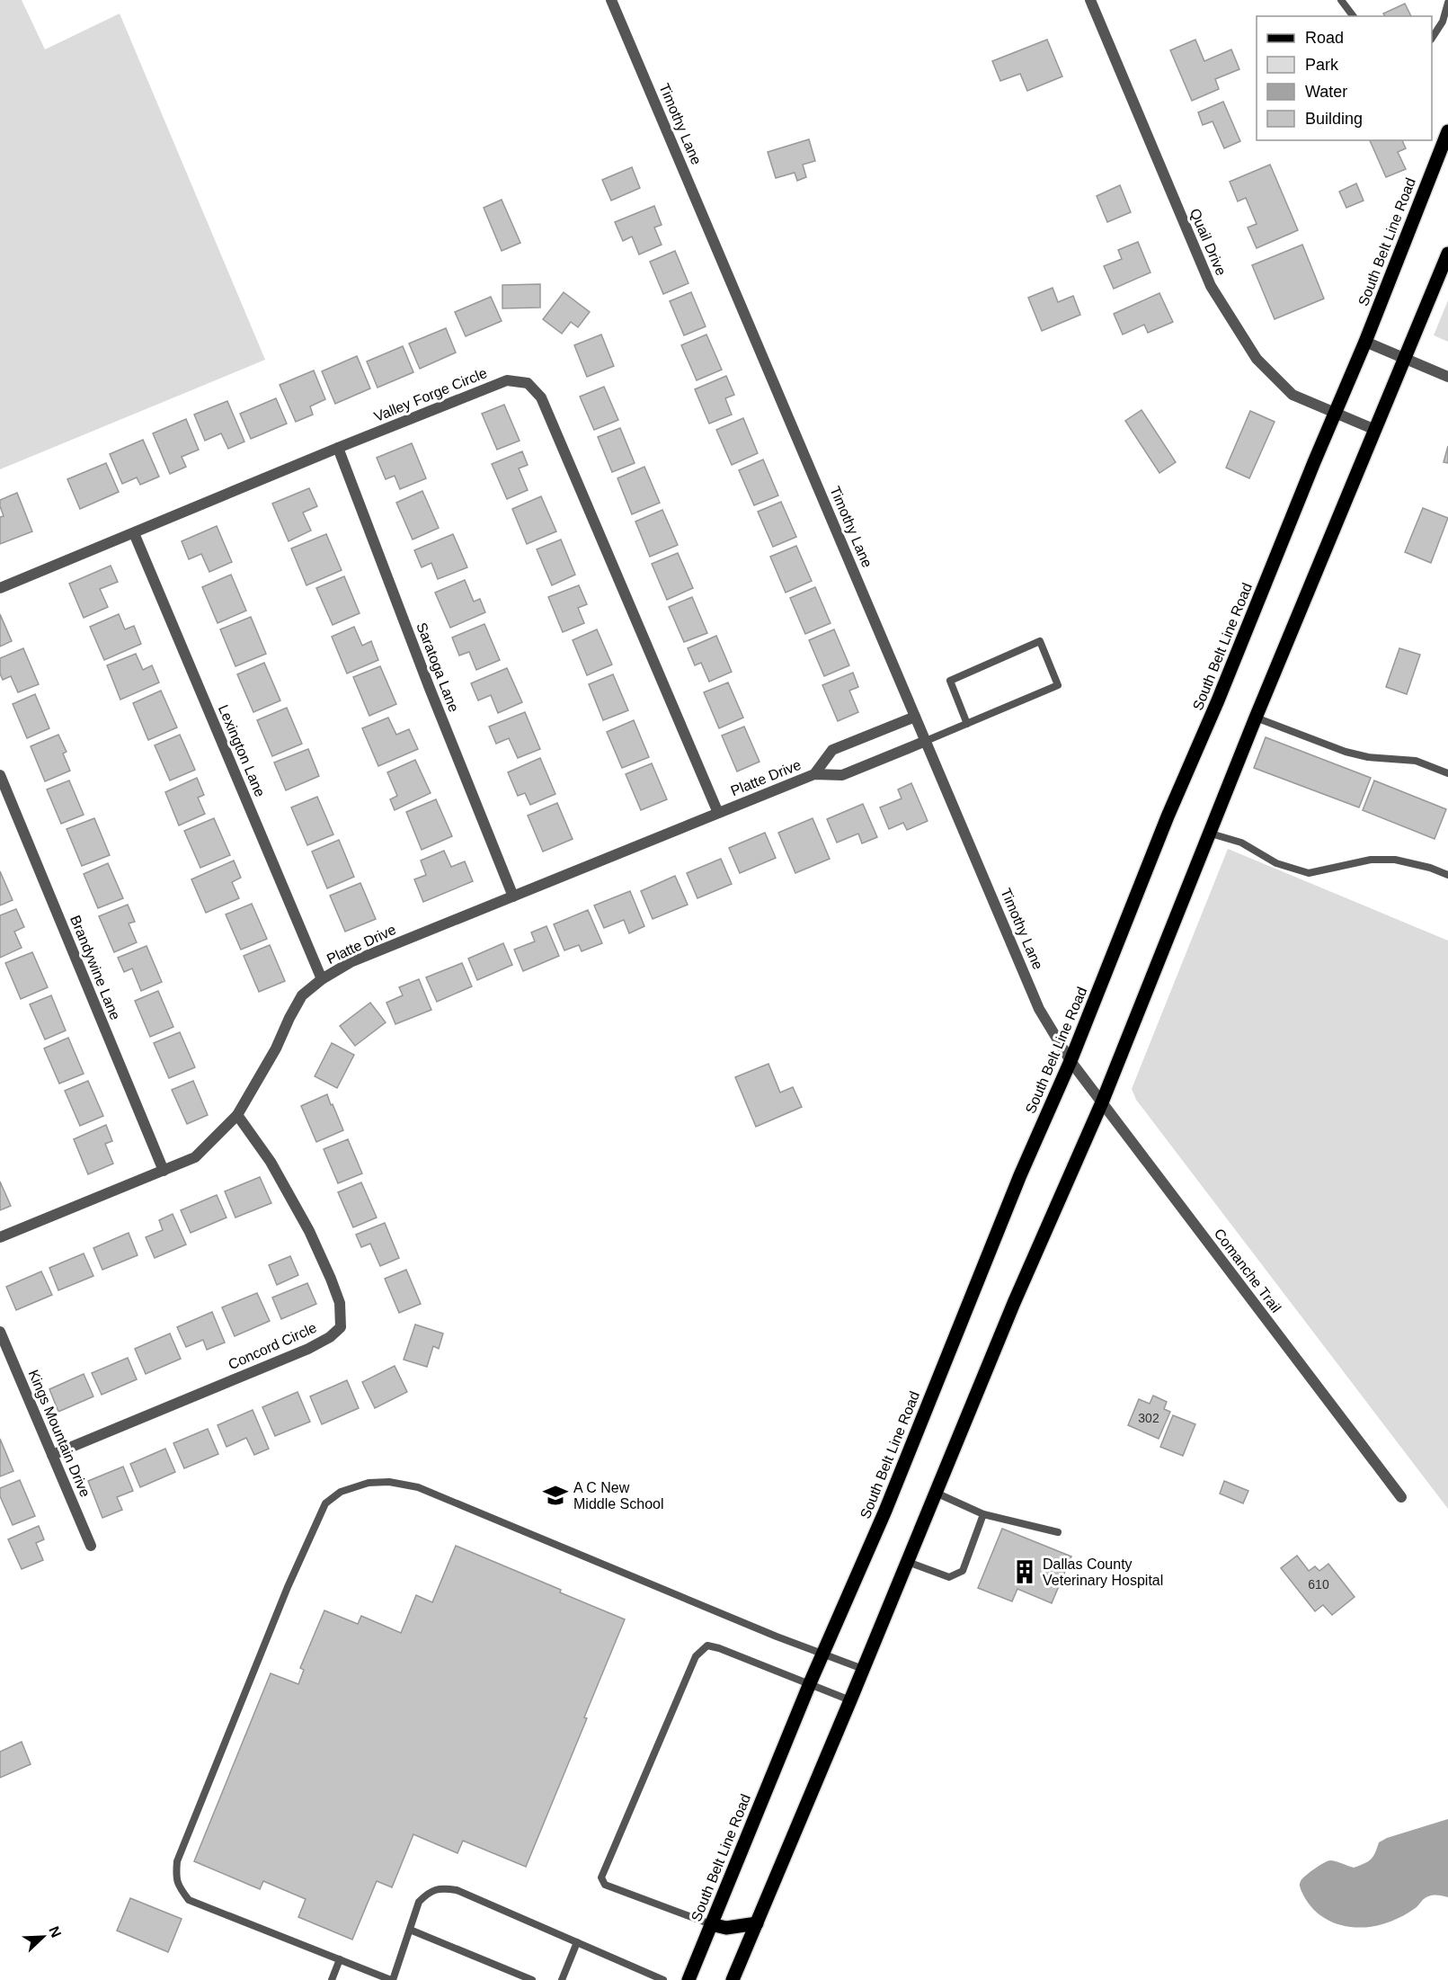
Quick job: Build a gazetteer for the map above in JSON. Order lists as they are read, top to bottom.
{
  "streets": {
    "main road": ["South Belt Line Road"],
    "street": [
      "Timothy Lane",
      "Quail Drive",
      "Valley Forge Circle",
      "Saratoga Lane",
      "Lexington Lane",
      "Platte Drive",
      "Brandywine Lane",
      "Comanche Trail",
      "Concord Circle",
      "Kings Mountain Drive"
    ]
  },
  "crossings": [
    ["Timothy Lane", "South Belt Line Road"],
    ["Timothy Lane", "Platte Drive"],
    ["Timothy Lane", "Comanche Trail"],
    ["Quail Drive", "South Belt Line Road"],
    ["South Belt Line Road", "Comanche Trail"],
    ["Valley Forge Circle", "Saratoga Lane"],
    ["Valley Forge Circle", "Lexington Lane"],
    ["Valley Forge Circle", "Platte Drive"],
    ["Saratoga Lane", "Platte Drive"],
    ["Lexington Lane", "Platte Drive"],
    ["Platte Drive", "Brandywine Lane"],
    ["Platte Drive", "Concord Circle"],
    ["Concord Circle", "Kings Mountain Drive"]
  ],
  "places": {
    "school or university": ["A C New Middle School"],
    "building": ["Dallas County Veterinary Hospital"]
  },
  "house_numbers": ["302", "610"],
  "legend": [
    "Road",
    "Park",
    "Water",
    "Building"
  ],
  "north": "top right"
}
